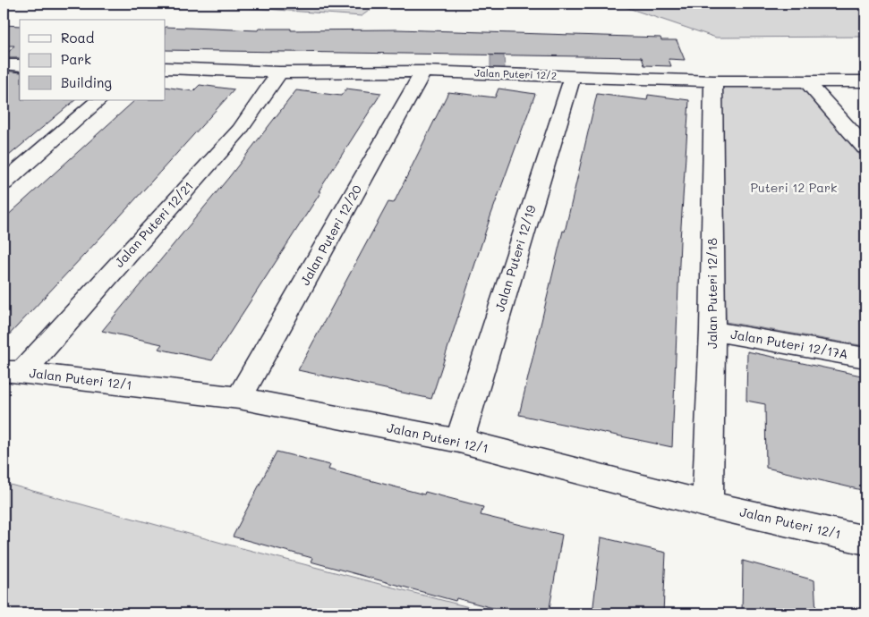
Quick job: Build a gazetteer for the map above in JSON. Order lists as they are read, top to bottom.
{
  "streets": {
    "street": [
      "Jalan Puteri 12/2",
      "Jalan Puteri 12/21",
      "Jalan Puteri 12/20",
      "Jalan Puteri 12/19",
      "Jalan Puteri 12/18",
      "Jalan Puteri 12/17A",
      "Jalan Puteri 12/1"
    ]
  },
  "crossings": [
    ["Jalan Puteri 12/2", "Jalan Puteri 12/21"],
    ["Jalan Puteri 12/2", "Jalan Puteri 12/20"],
    ["Jalan Puteri 12/2", "Jalan Puteri 12/19"],
    ["Jalan Puteri 12/2", "Jalan Puteri 12/18"],
    ["Jalan Puteri 12/21", "Jalan Puteri 12/1"],
    ["Jalan Puteri 12/20", "Jalan Puteri 12/1"],
    ["Jalan Puteri 12/19", "Jalan Puteri 12/1"],
    ["Jalan Puteri 12/18", "Jalan Puteri 12/17A"],
    ["Jalan Puteri 12/18", "Jalan Puteri 12/1"]
  ],
  "parks": ["Puteri 12 Park"],
  "legend": ["Road", "Park", "Building"]
}
